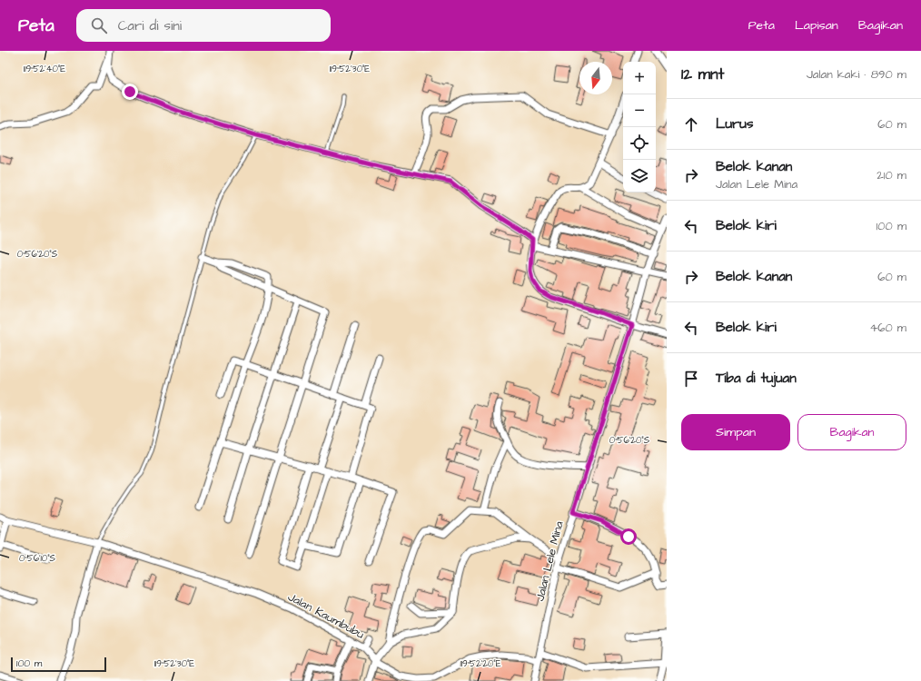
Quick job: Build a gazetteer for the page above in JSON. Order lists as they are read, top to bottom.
{
  "streets": {
    "street": ["Jalan Lele Mina", "Jalan Kaumbubu"]
  },
  "crossings": [
    ["Jalan Lele Mina", "Jalan Kaumbubu"]
  ],
  "scale_bar": "100 m",
  "north": "bottom",
  "page": {
    "header": "Peta",
    "search": "Cari di sini",
    "nav": ["Peta", "Lapisan", "Bagikan"],
    "heading": ["12 mnt", "Jalan kaki · 890 m"],
    "map_buttons": ["+", "−"],
    "list": [
      ["Lurus", "60 m"],
      ["Belok kanan", "Jalan Lele Mina", "210 m"],
      ["Belok kiri", "100 m"],
      ["Belok kanan", "60 m"],
      ["Belok kiri", "460 m"],
      "Tiba di tujuan"
    ],
    "buttons": ["Simpan", "Bagikan"],
    "scale": "100 m"
  },
  "coordinates": [
    "119°52'40\"E",
    "119°52'30\"E",
    "0°56'20\"S",
    "0°56'10\"S",
    "119°52'20\"E"
  ]
}
